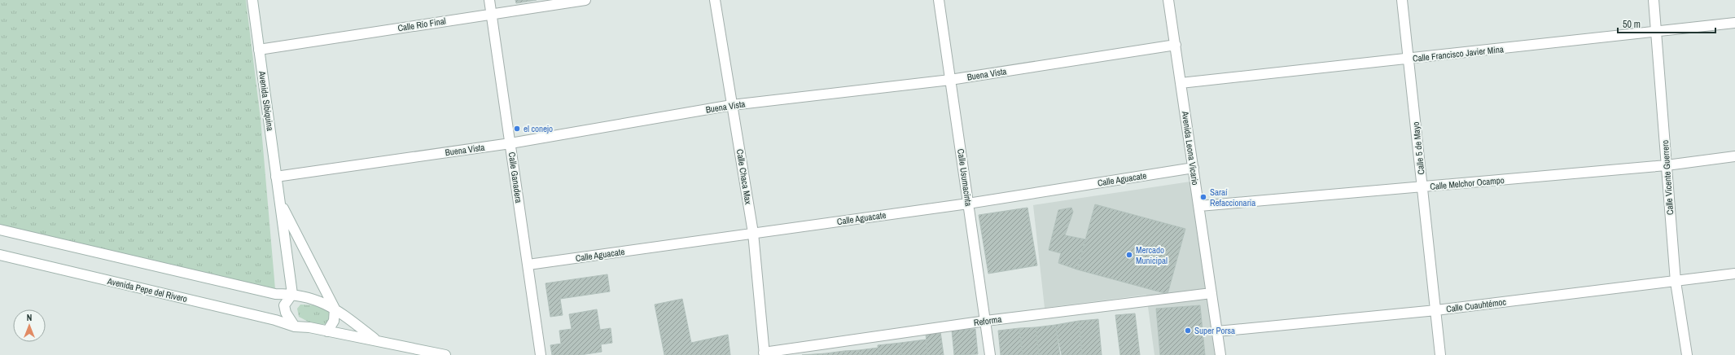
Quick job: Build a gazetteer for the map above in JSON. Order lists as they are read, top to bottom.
{
  "streets": {
    "street": [
      "Calle Río Final",
      "Calle Francisco Javier Mina",
      "Buena Vista",
      "Avenida Sibiquina",
      "Avenida Leona Vicario",
      "Calle 5 de Mayo",
      "Calle Chaca Max",
      "Calle Ganadera",
      "Calle Usumacinta",
      "Calle Vicente Guerrero",
      "Calle Aguacate",
      "Calle Melchor Ocampo",
      "Avenida Pepe del Rivero",
      "Calle Cuauhtémoc",
      "Reforma"
    ]
  },
  "crossings": [
    ["Calle Río Final", "Avenida Sibiquina"],
    ["Calle Río Final", "Calle Ganadera"],
    ["Calle Francisco Javier Mina", "Avenida Leona Vicario"],
    ["Calle Francisco Javier Mina", "Calle 5 de Mayo"],
    ["Calle Francisco Javier Mina", "Calle Vicente Guerrero"],
    ["Buena Vista", "Avenida Sibiquina"],
    ["Buena Vista", "Avenida Leona Vicario"],
    ["Buena Vista", "Calle Chaca Max"],
    ["Buena Vista", "Calle Ganadera"],
    ["Buena Vista", "Calle Usumacinta"],
    ["Avenida Leona Vicario", "Calle Aguacate"],
    ["Avenida Leona Vicario", "Calle Melchor Ocampo"],
    ["Avenida Leona Vicario", "Calle Cuauhtémoc"],
    ["Avenida Leona Vicario", "Reforma"],
    ["Calle 5 de Mayo", "Calle Melchor Ocampo"],
    ["Calle 5 de Mayo", "Calle Cuauhtémoc"],
    ["Calle Chaca Max", "Calle Aguacate"],
    ["Calle Chaca Max", "Reforma"],
    ["Calle Ganadera", "Calle Aguacate"],
    ["Calle Usumacinta", "Calle Aguacate"],
    ["Calle Usumacinta", "Reforma"],
    ["Calle Vicente Guerrero", "Calle Melchor Ocampo"],
    ["Calle Vicente Guerrero", "Calle Cuauhtémoc"]
  ],
  "places": [
    "el conejo",
    "Saraí Refaccionaria",
    "Mercado Municipal",
    "Super Porsa"
  ],
  "scale_bar": "50 m",
  "north": "top"
}
